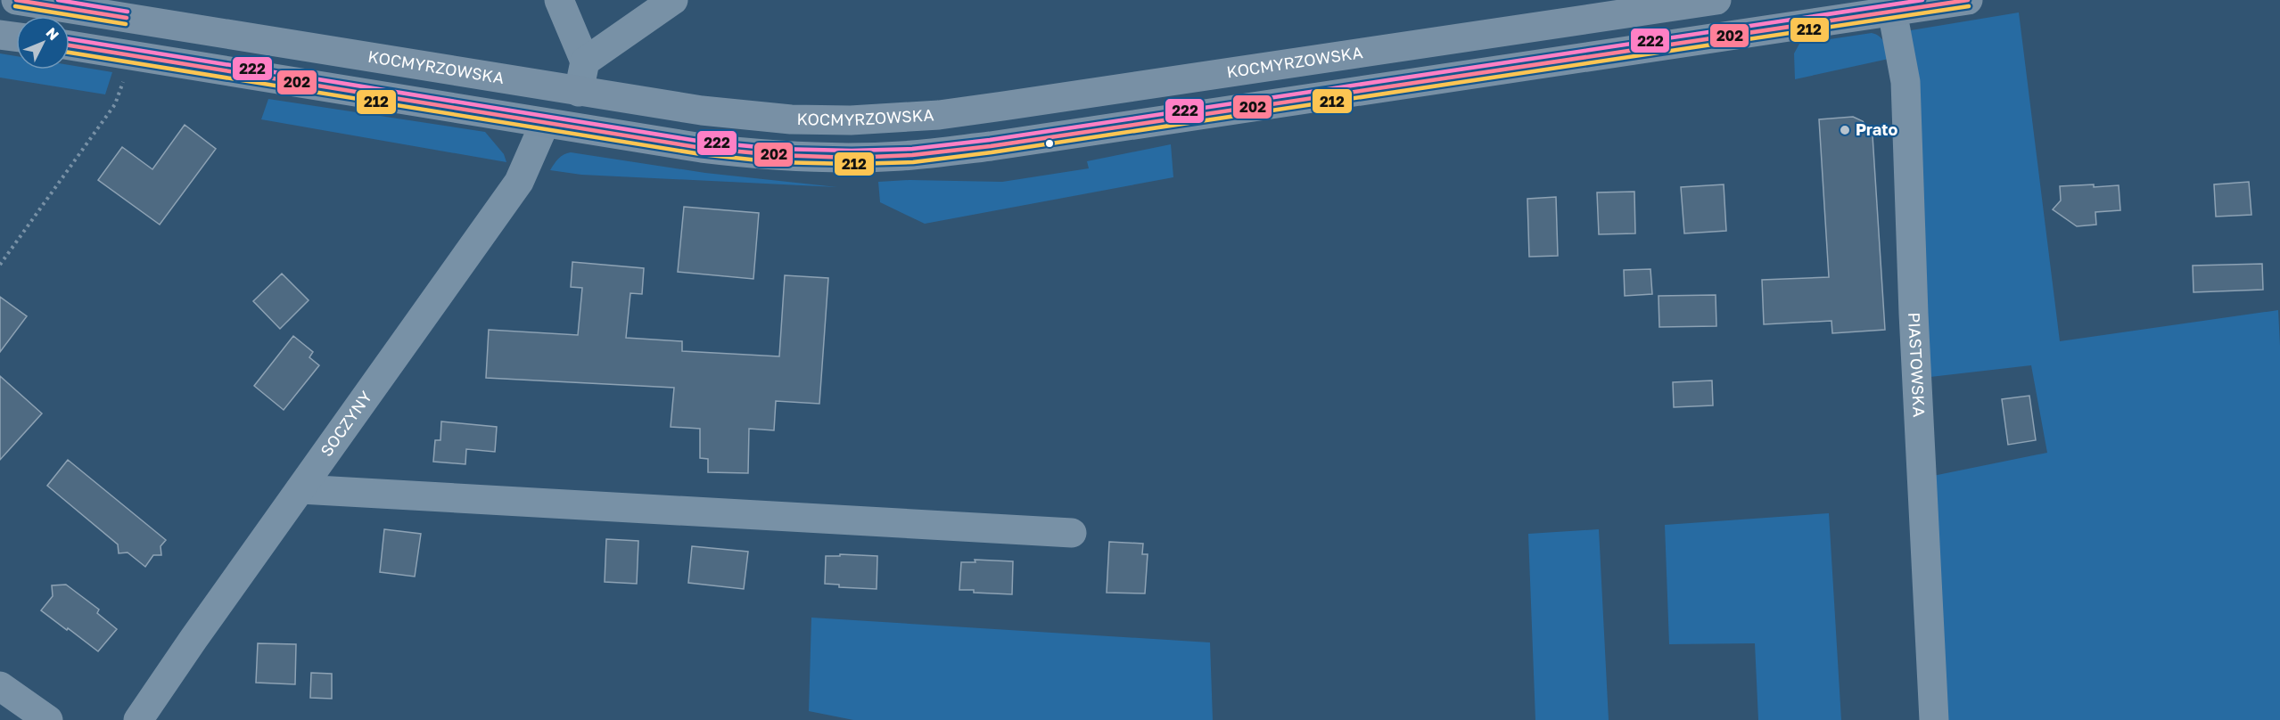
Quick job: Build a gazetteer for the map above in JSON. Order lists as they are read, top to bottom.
{
  "streets": {
    "main road": ["KOCMYRZOWSKA"],
    "street": ["PIASTOWSKA", "SOCZYNY"]
  },
  "places": ["Prato"],
  "lines": ["transit line 202", "transit line 222", "transit line 212"],
  "north": "top right"
}
